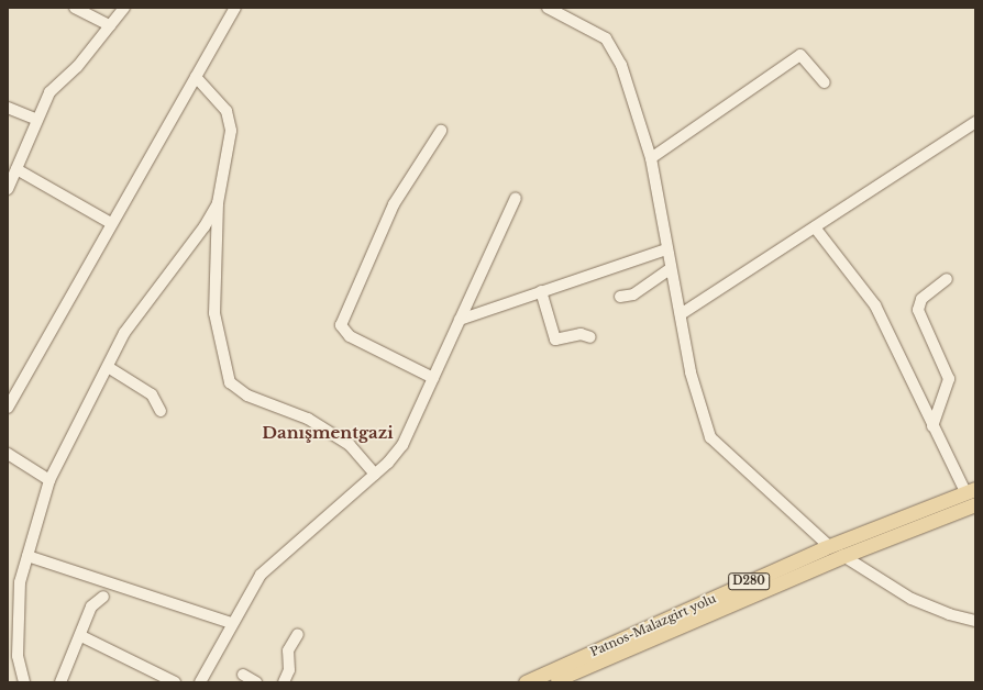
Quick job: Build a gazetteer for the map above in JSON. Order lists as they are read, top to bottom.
{
  "streets": {
    "main road": ["D280", "Patnos-Malazgirt yolu"]
  },
  "districts": ["Danışmentgazi"]
}
